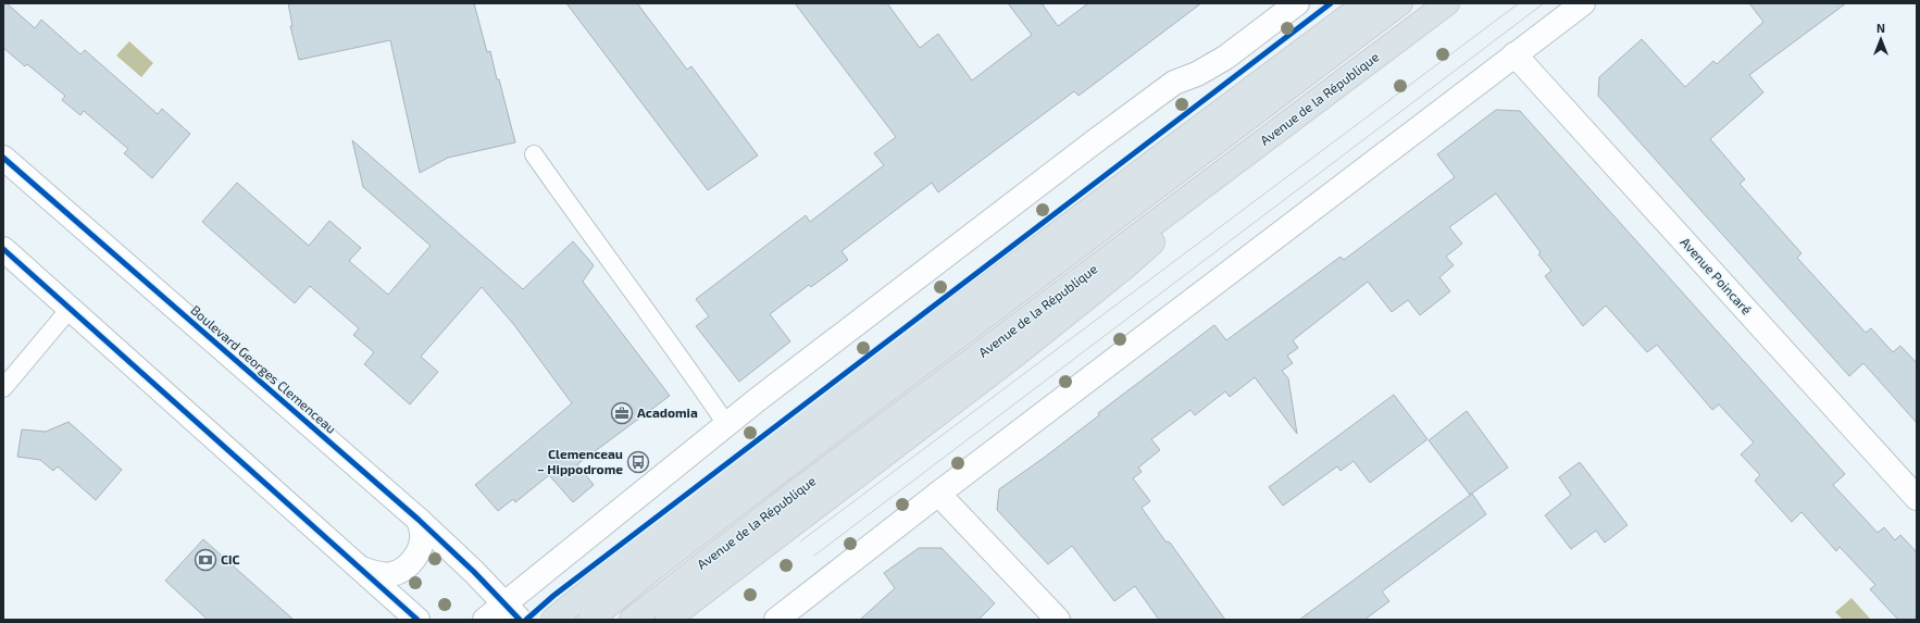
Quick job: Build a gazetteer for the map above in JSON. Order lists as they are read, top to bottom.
{
  "streets": {
    "main road": ["Avenue de la République"],
    "street": ["Avenue Poincaré", "Boulevard Georges Clemenceau"]
  },
  "places": {
    "office": ["Acadomia"],
    "bus stop": ["Clemenceau – Hippodrome"],
    "bank": ["CIC"]
  },
  "north": "top"
}
